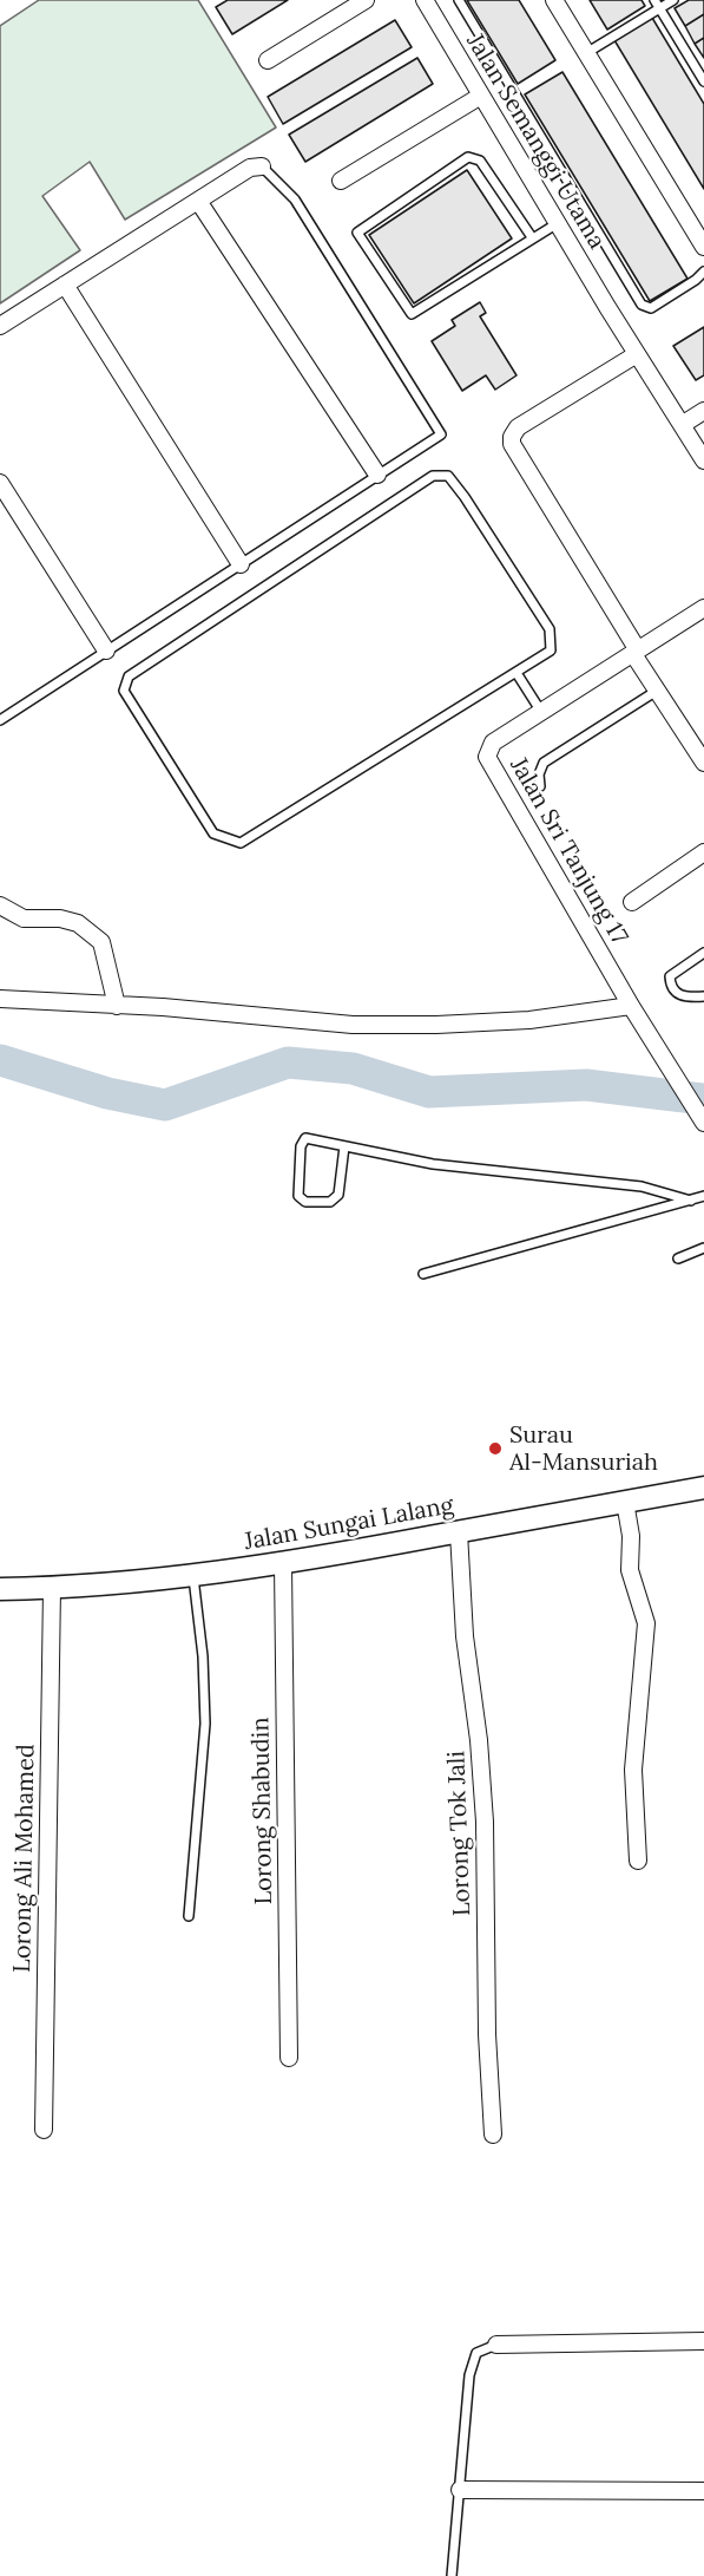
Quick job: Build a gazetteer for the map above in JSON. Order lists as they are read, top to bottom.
{
  "streets": {
    "street": [
      "Jalan Semanggi Utama",
      "Jalan Sri Tanjung 17",
      "Jalan Sungai Lalang",
      "Lorong Shabudin",
      "Lorong Tok Jali",
      "Lorong Ali Mohamed"
    ]
  },
  "crossings": [
    ["Jalan Sungai Lalang", "Lorong Shabudin"],
    ["Jalan Sungai Lalang", "Lorong Tok Jali"],
    ["Jalan Sungai Lalang", "Lorong Ali Mohamed"]
  ],
  "places": ["Surau Al-Mansuriah"]
}
